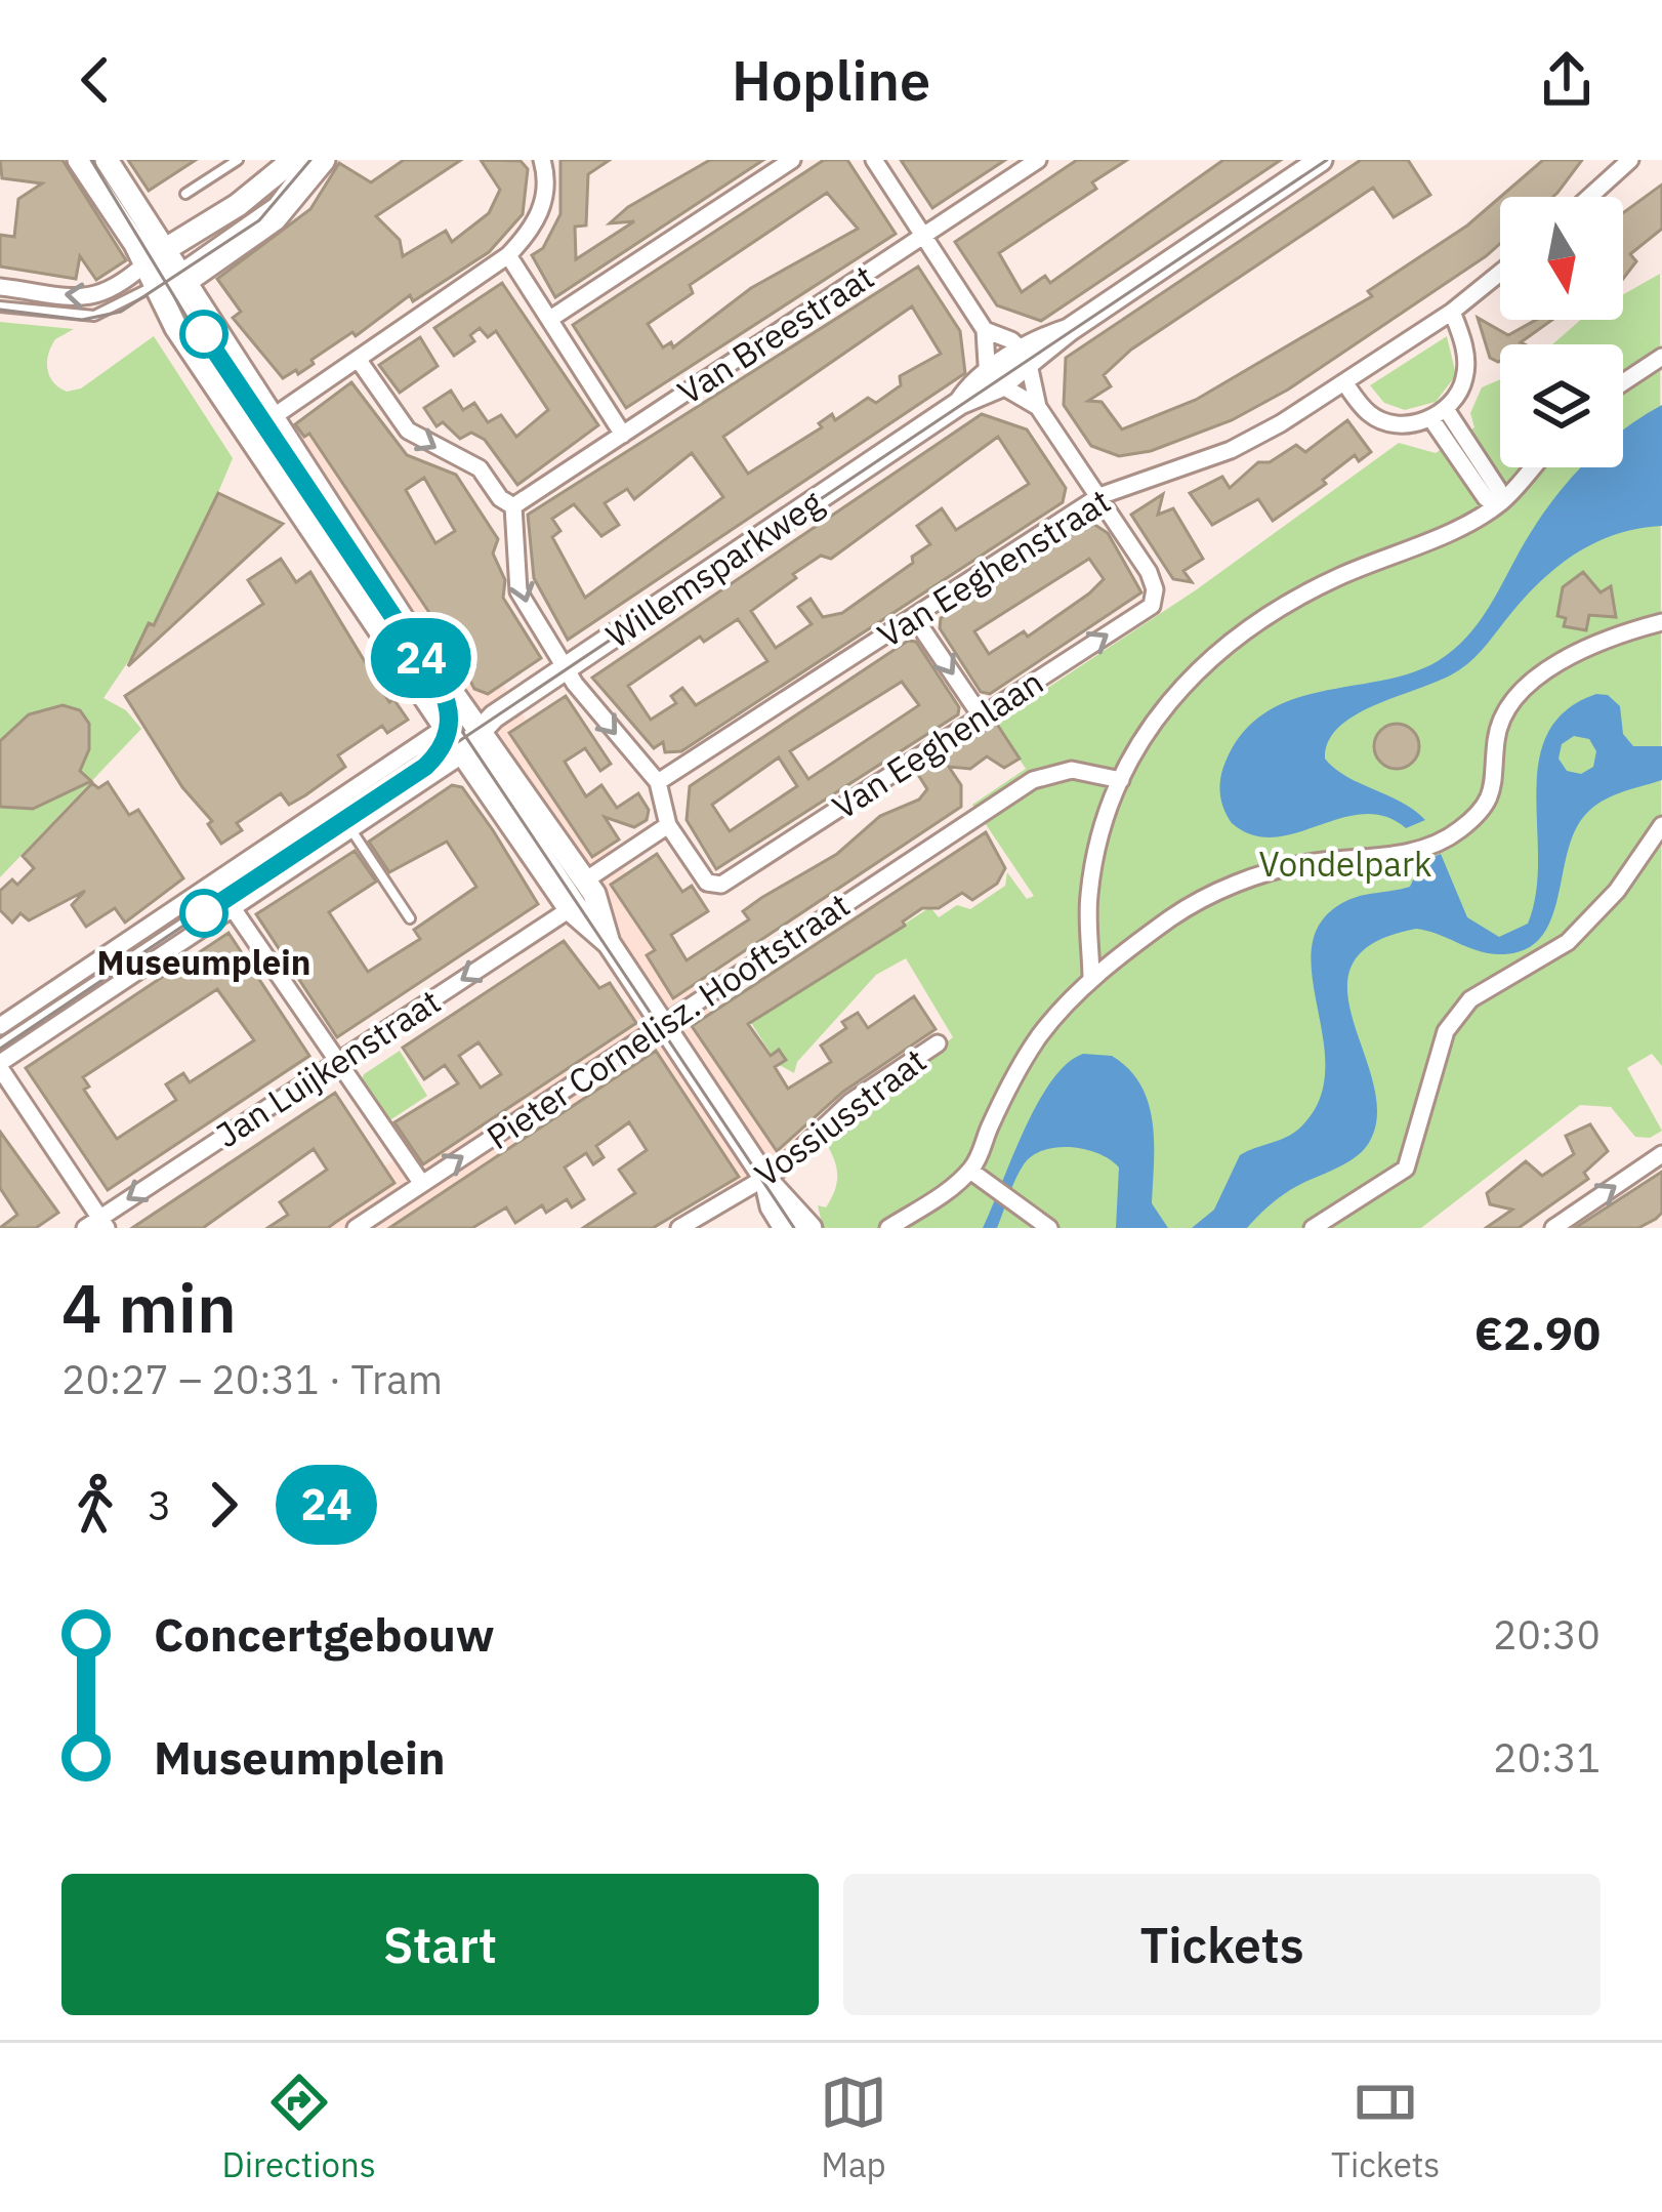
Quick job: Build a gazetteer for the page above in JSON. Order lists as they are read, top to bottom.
{
  "streets": {
    "street": [
      "Van Breestraat",
      "Van Eeghenstraat",
      "Willemsparkweg",
      "Van Eeghenlaan",
      "Pieter Cornelisz. Hooftstraat",
      "Jan Luijkenstraat",
      "Vossiusstraat"
    ]
  },
  "crossings": [
    ["Van Eeghenstraat", "Van Eeghenlaan"]
  ],
  "one_way": ["Jan Luijkenstraat"],
  "parks": ["Vondelpark"],
  "places": ["Museumplein"],
  "lines": ["tram line 24"],
  "north": "bottom",
  "page": {
    "header": "Hopline",
    "on_map": "24",
    "heading": ["4 min", "20:27 – 20:31 · Tram", "€2.90"],
    "legs": ["3", "24"],
    "list": [
      {
        "name": "Concertgebouw",
        "value": "20:30"
      },
      {
        "name": "Museumplein",
        "value": "20:31"
      }
    ],
    "buttons": ["Start", "Tickets"],
    "tabs": ["Directions", "Map", "Tickets"]
  }
}
